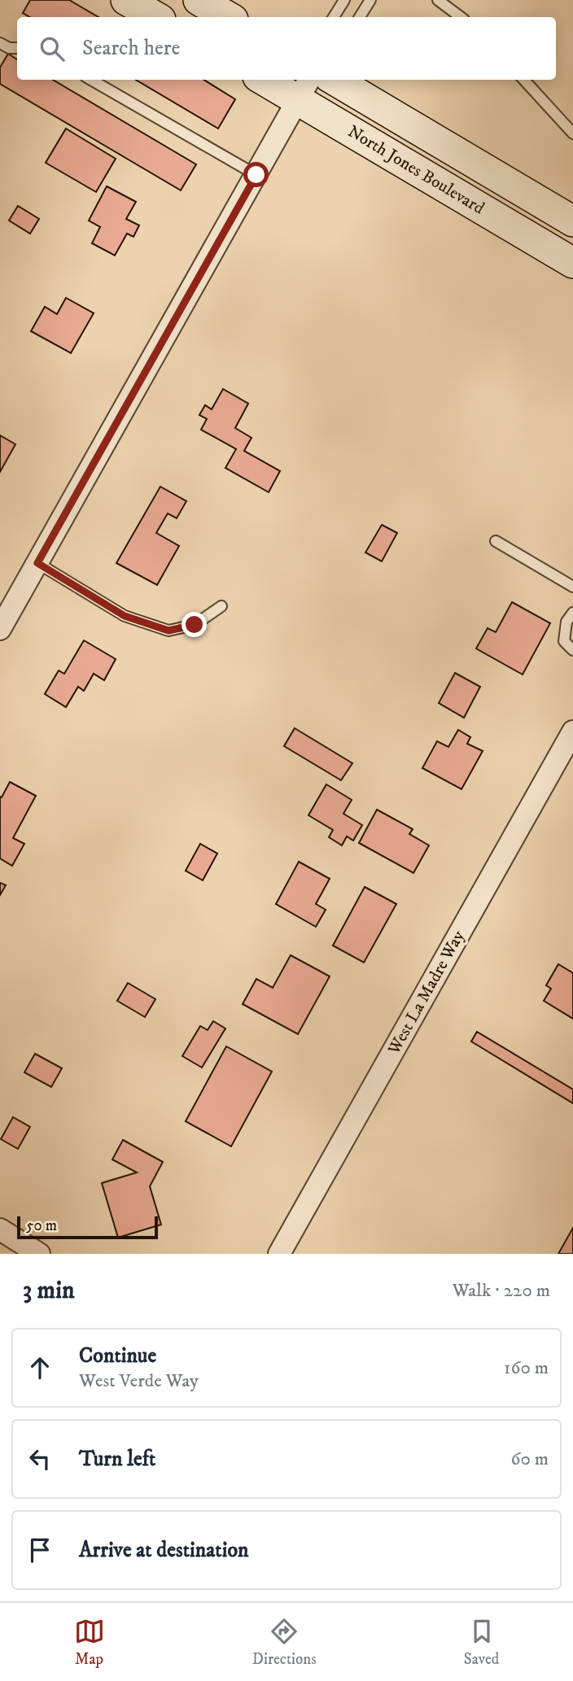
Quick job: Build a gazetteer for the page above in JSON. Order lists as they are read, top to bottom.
{
  "streets": {
    "main road": ["North Jones Boulevard"],
    "street": ["West La Madre Way"]
  },
  "scale_bar": "50 m",
  "page": {
    "search": "Search here",
    "scale": "50 m",
    "heading": ["3 min", "Walk · 220 m"],
    "list": [
      ["Continue", "West Verde Way", "160 m"],
      ["Turn left", "60 m"],
      "Arrive at destination"
    ],
    "nav": ["Map", "Directions", "Saved"]
  }
}
